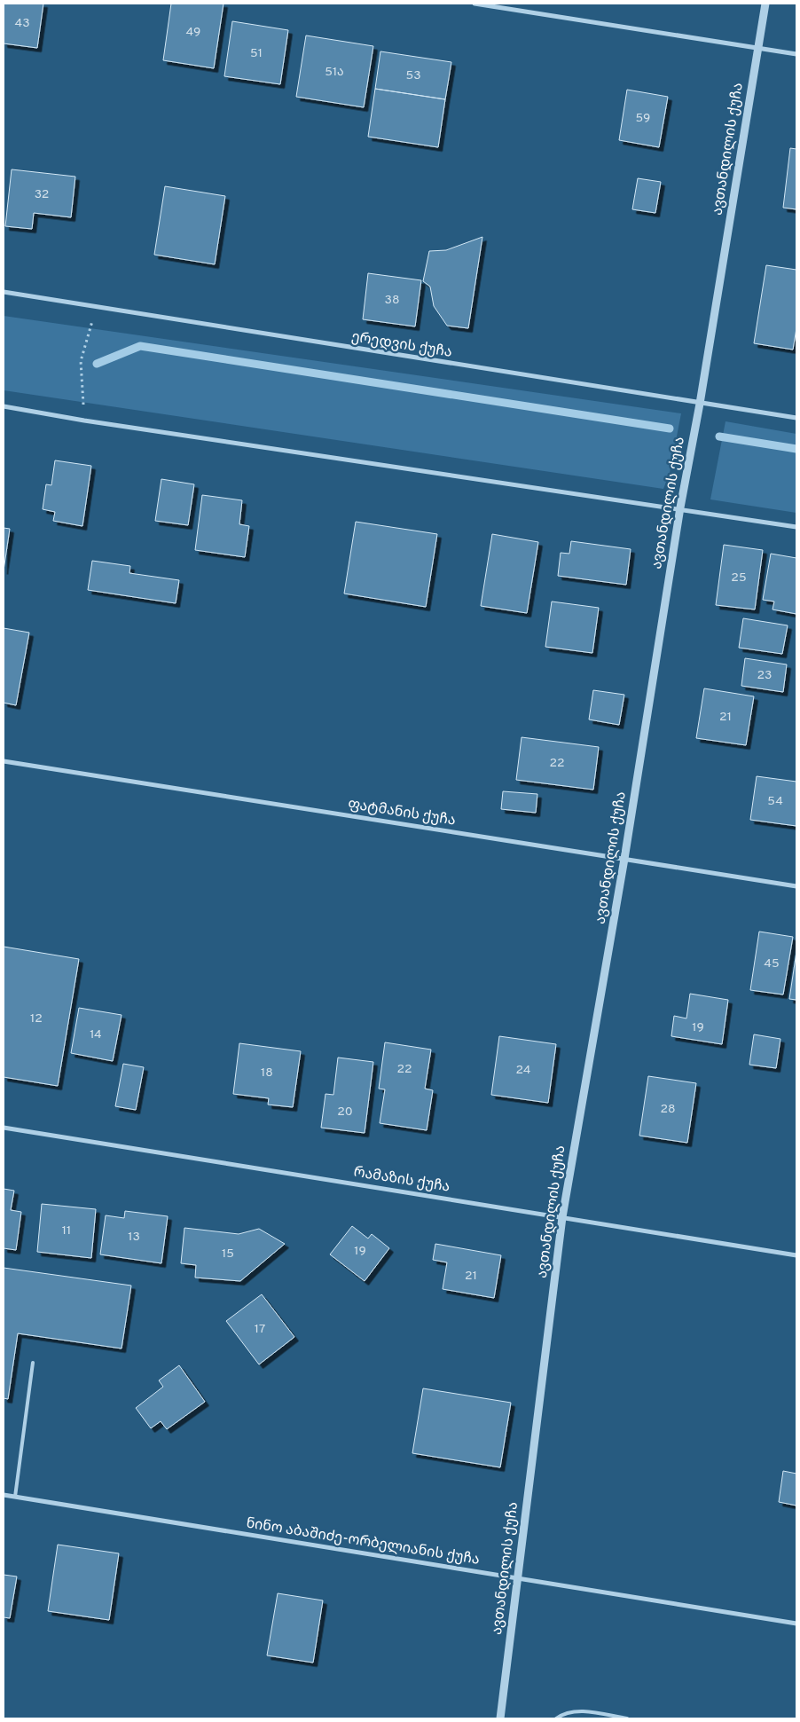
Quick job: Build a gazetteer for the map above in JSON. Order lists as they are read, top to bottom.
{
  "streets": {
    "street": [
      "ავთანდილის ქუჩა",
      "ერედვის ქუჩა",
      "ფატმანის ქუჩა",
      "რამაზის ქუჩა",
      "ნინო აბაშიძე-ორბელიანის ქუჩა"
    ]
  },
  "crossings": [
    ["ავთანდილის ქუჩა", "ერედვის ქუჩა"],
    ["ავთანდილის ქუჩა", "ფატმანის ქუჩა"],
    ["ავთანდილის ქუჩა", "რამაზის ქუჩა"],
    ["ავთანდილის ქუჩა", "ნინო აბაშიძე-ორბელიანის ქუჩა"]
  ],
  "house_numbers": [
    "43",
    "49",
    "51",
    "51ა",
    "53",
    "59",
    "32",
    "38",
    "25",
    "23",
    "21",
    "22",
    "54",
    "45",
    "12",
    "19",
    "14",
    "22",
    "24",
    "18",
    "28",
    "20",
    "11",
    "13",
    "19",
    "15",
    "21",
    "17"
  ]
}
